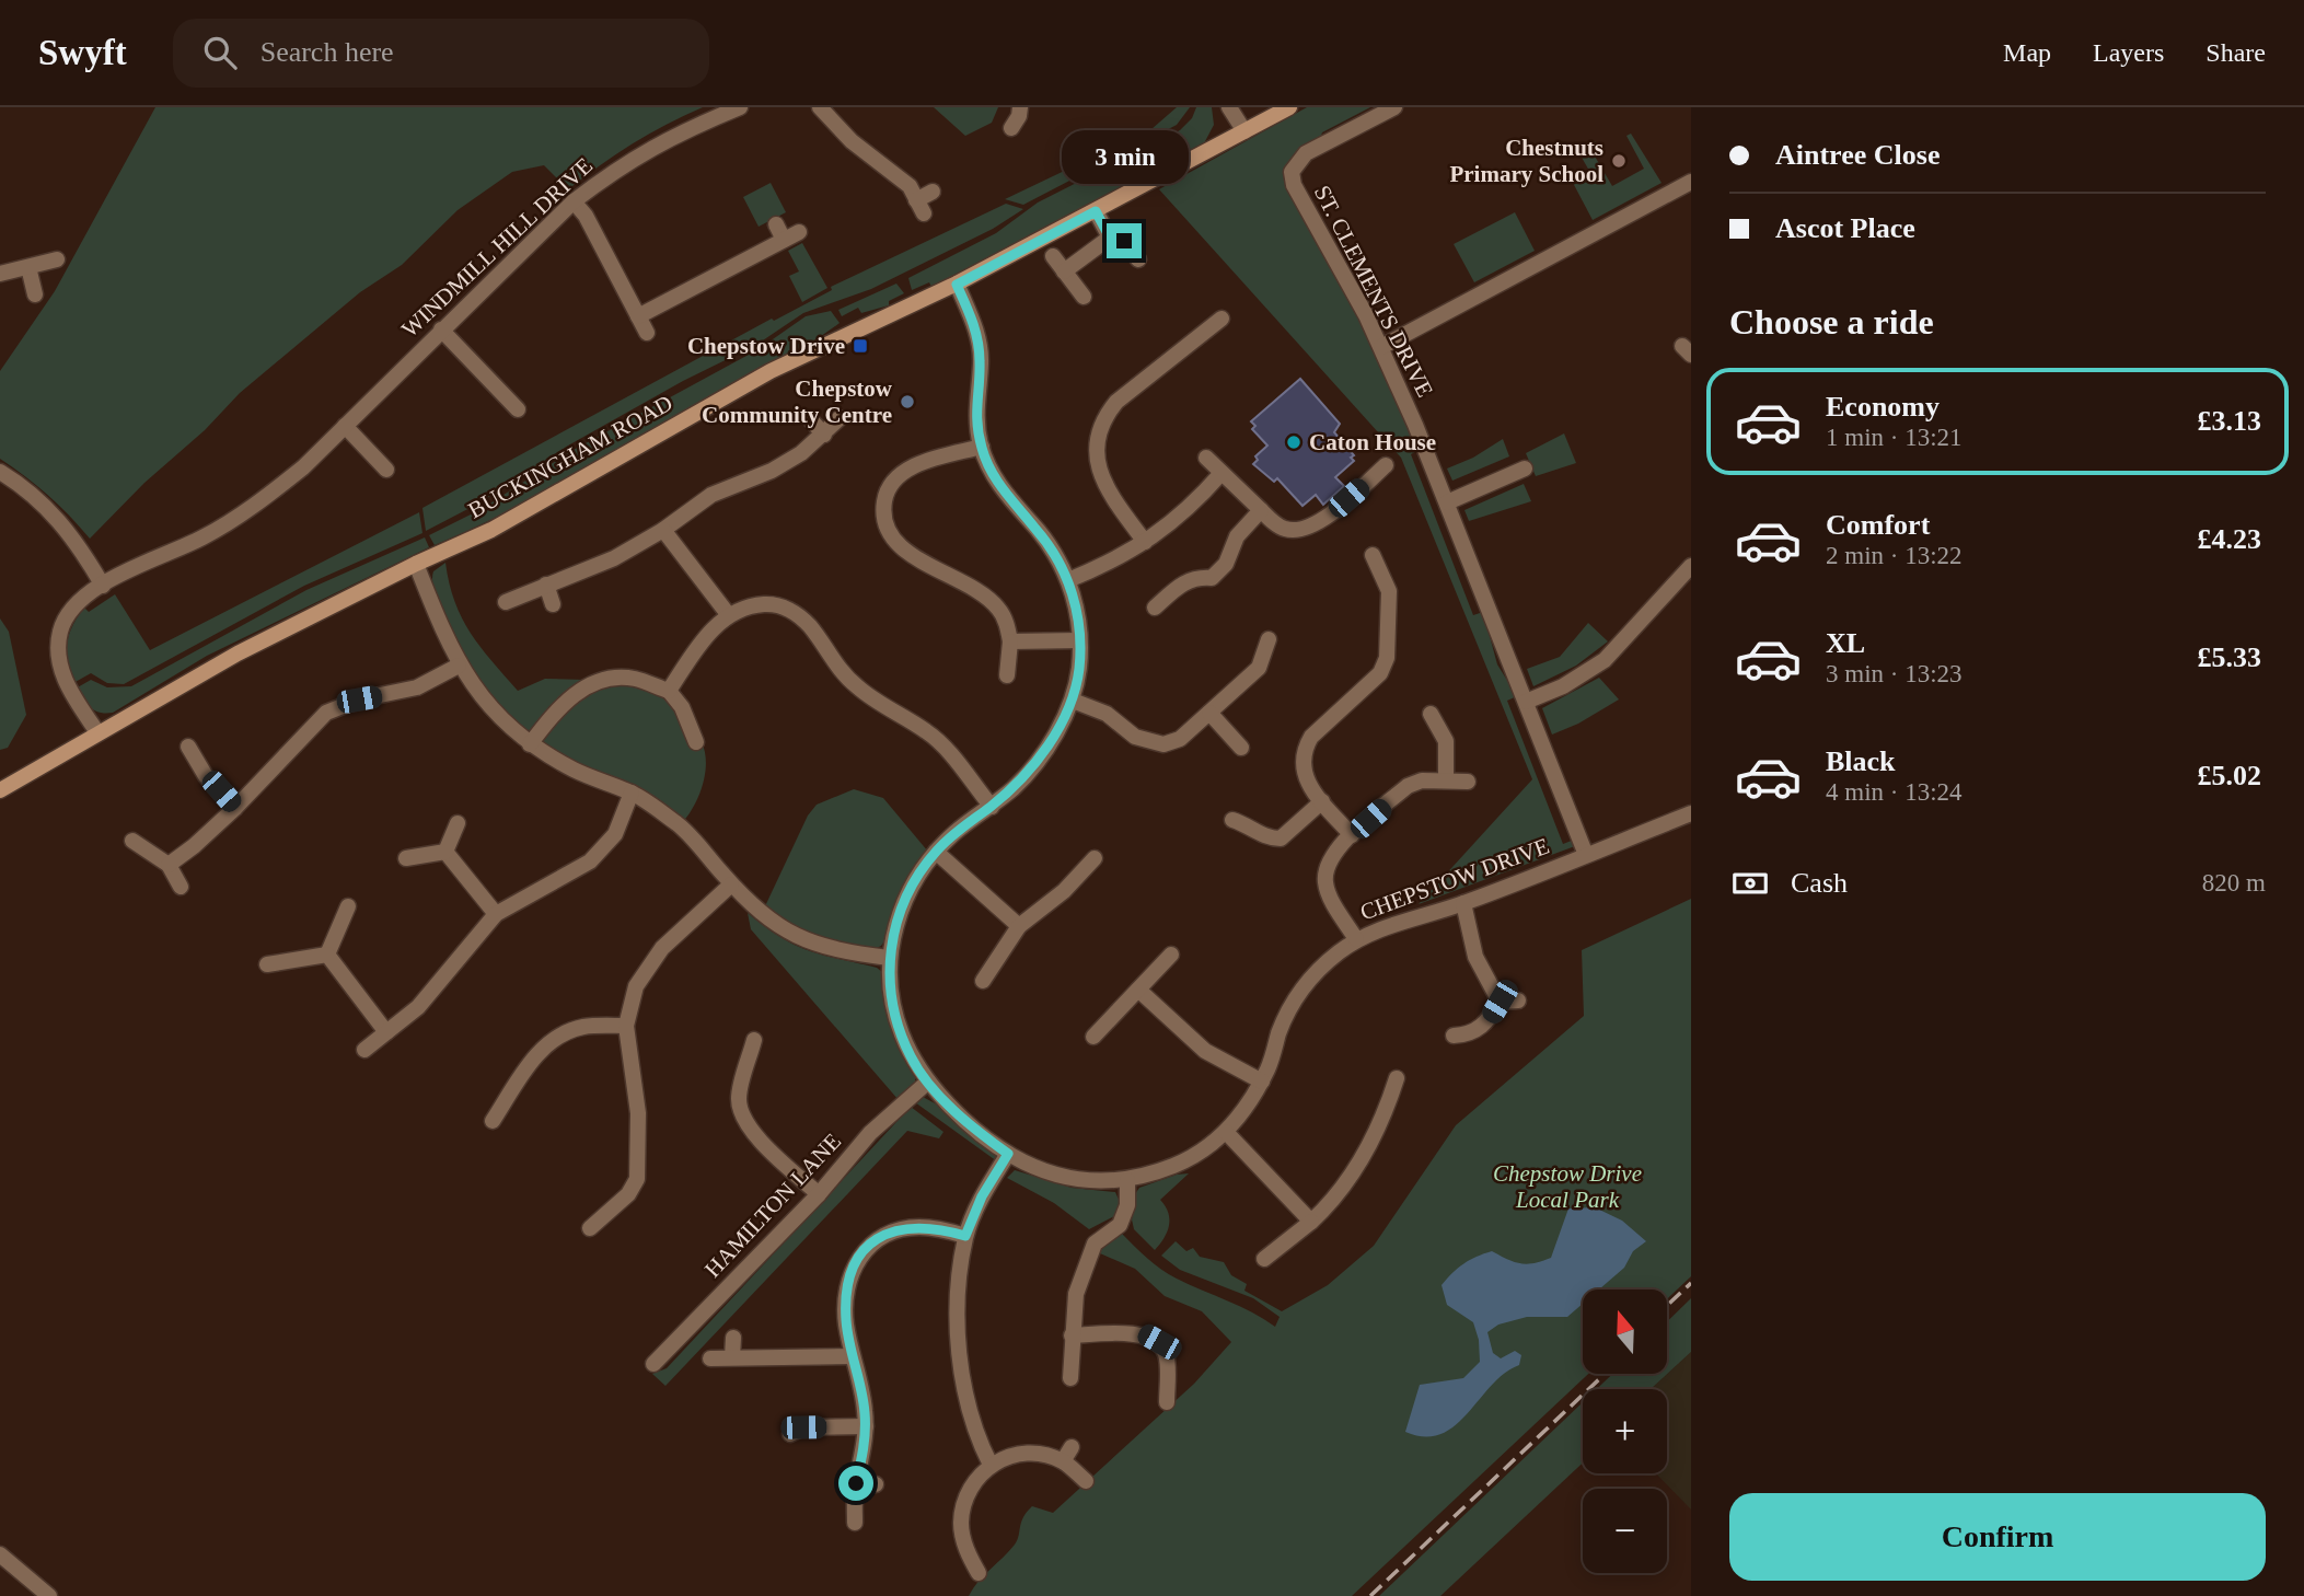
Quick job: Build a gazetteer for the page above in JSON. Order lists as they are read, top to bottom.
{
  "streets": {
    "main road": ["BUCKINGHAM ROAD"],
    "street": [
      "WINDMILL HILL DRIVE",
      "ST. CLEMENTS DRIVE",
      "CHEPSTOW DRIVE",
      "HAMILTON LANE"
    ]
  },
  "crossings": [
    ["WINDMILL HILL DRIVE", "BUCKINGHAM ROAD"],
    ["ST. CLEMENTS DRIVE", "CHEPSTOW DRIVE"],
    ["BUCKINGHAM ROAD", "CHEPSTOW DRIVE"],
    ["CHEPSTOW DRIVE", "HAMILTON LANE"]
  ],
  "parks": ["Chepstow Drive Local Park"],
  "places": {
    "other": ["Chestnuts Primary School", "Chepstow Community Centre", "Caton House"],
    "transit": ["Chepstow Drive"]
  },
  "north": "top",
  "page": {
    "header": "Swyft",
    "search": "Search here",
    "nav": ["Map", "Layers", "Share"],
    "banner": ["Aintree Close", "Ascot Place"],
    "bubble": "3 min",
    "heading": "Choose a ride",
    "list": [
      {
        "name": "Economy",
        "note": "1 min · 13:21",
        "value": "£3.13"
      },
      {
        "name": "Comfort",
        "note": "2 min · 13:22",
        "value": "£4.23"
      },
      {
        "name": "XL",
        "note": "3 min · 13:23",
        "value": "£5.33"
      },
      {
        "name": "Black",
        "note": "4 min · 13:24",
        "value": "£5.02"
      }
    ],
    "pay": ["Cash", "820 m"],
    "map_buttons": ["+", "−"],
    "buttons": "Confirm"
  }
}
